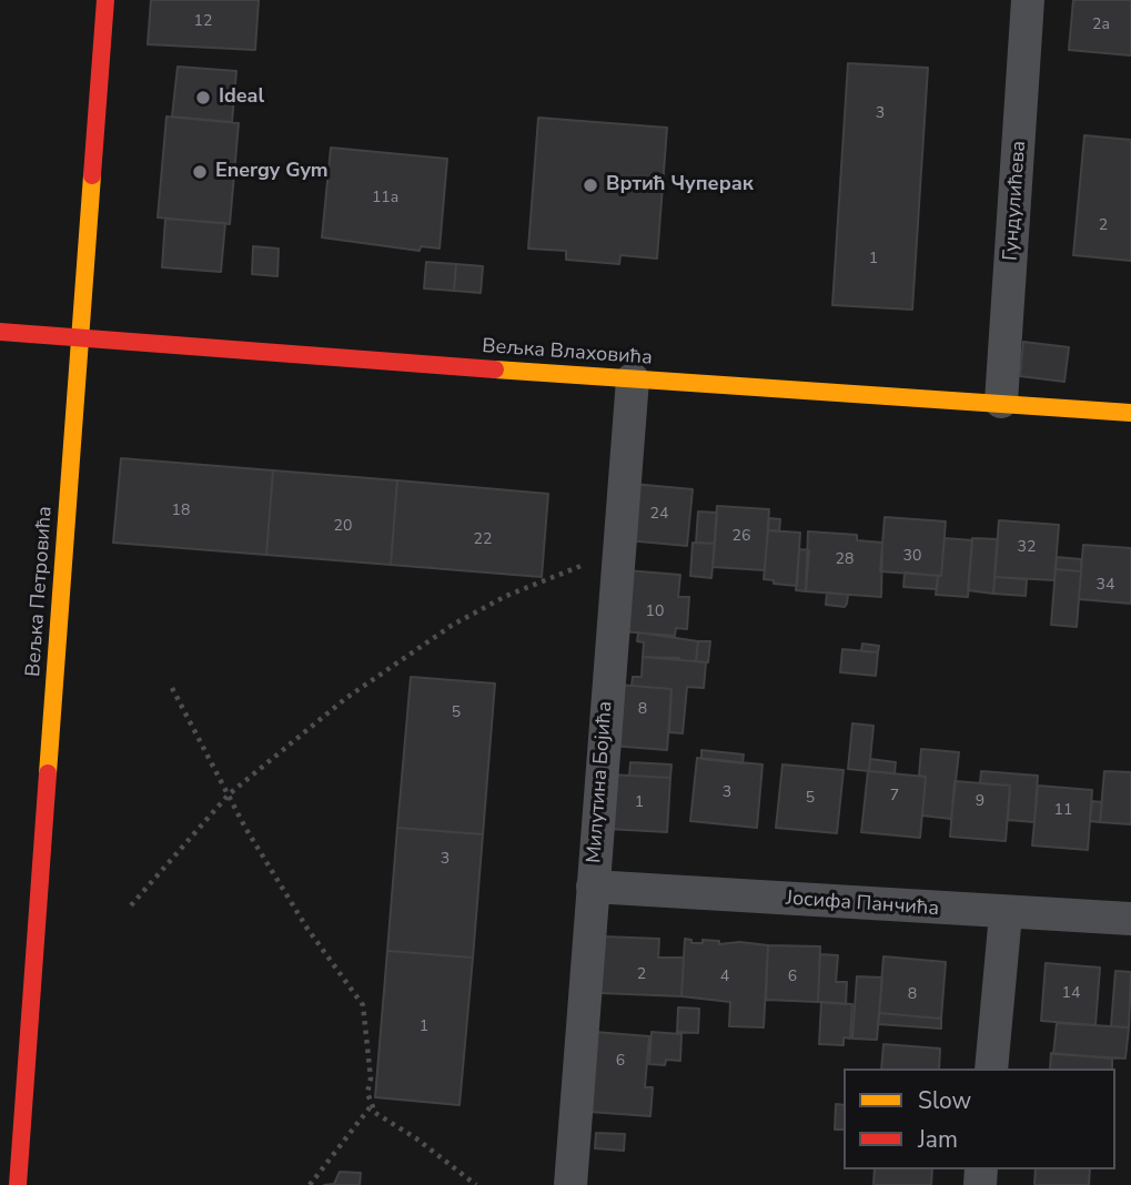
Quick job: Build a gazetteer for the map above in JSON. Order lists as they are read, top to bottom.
{
  "streets": {
    "street": [
      "Гундулићева",
      "Вељка Влаховића",
      "Вељка Петровића",
      "Милутина Бојића",
      "Јосифа Панчића"
    ]
  },
  "crossings": [
    ["Гундулићева", "Вељка Влаховића"],
    ["Вељка Влаховића", "Вељка Петровића"],
    ["Вељка Влаховића", "Милутина Бојића"],
    ["Милутина Бојића", "Јосифа Панчића"]
  ],
  "places": ["Ideal", "Energy Gym", "Вртић Чуперак"],
  "house_numbers": [
    "12",
    "2a",
    "3",
    "11a",
    "2",
    "1",
    "18",
    "24",
    "20",
    "26",
    "22",
    "32",
    "30",
    "28",
    "34",
    "10",
    "8",
    "5",
    "3",
    "7",
    "5",
    "9",
    "1",
    "11",
    "3",
    "2",
    "4",
    "6",
    "14",
    "8",
    "1",
    "6"
  ],
  "legend": ["Slow", "Jam"]
}
